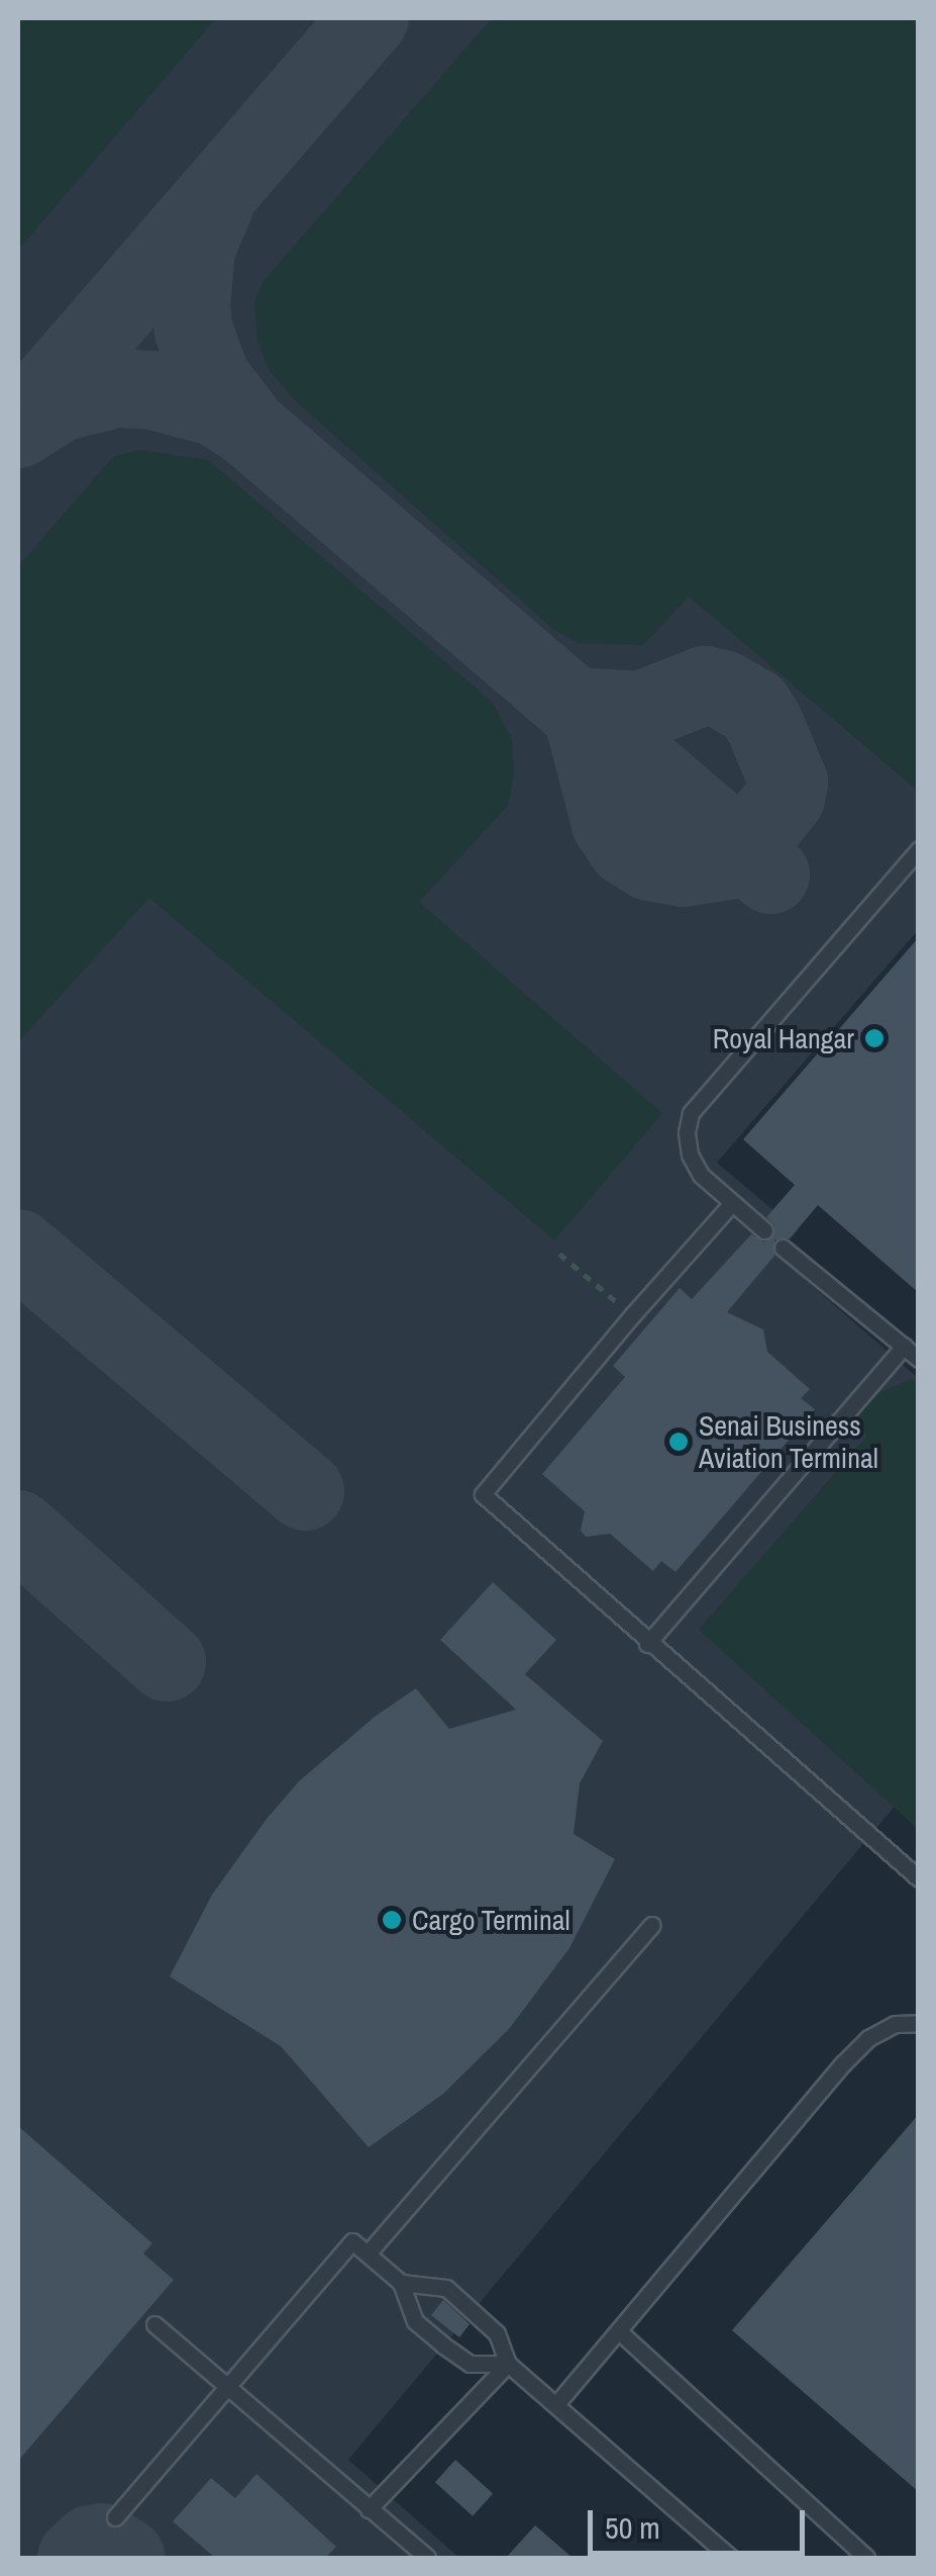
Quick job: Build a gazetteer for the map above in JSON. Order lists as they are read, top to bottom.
{
  "places": ["Royal Hangar", "Senai Business Aviation Terminal", "Cargo Terminal"],
  "scale_bar": "50 m"
}
